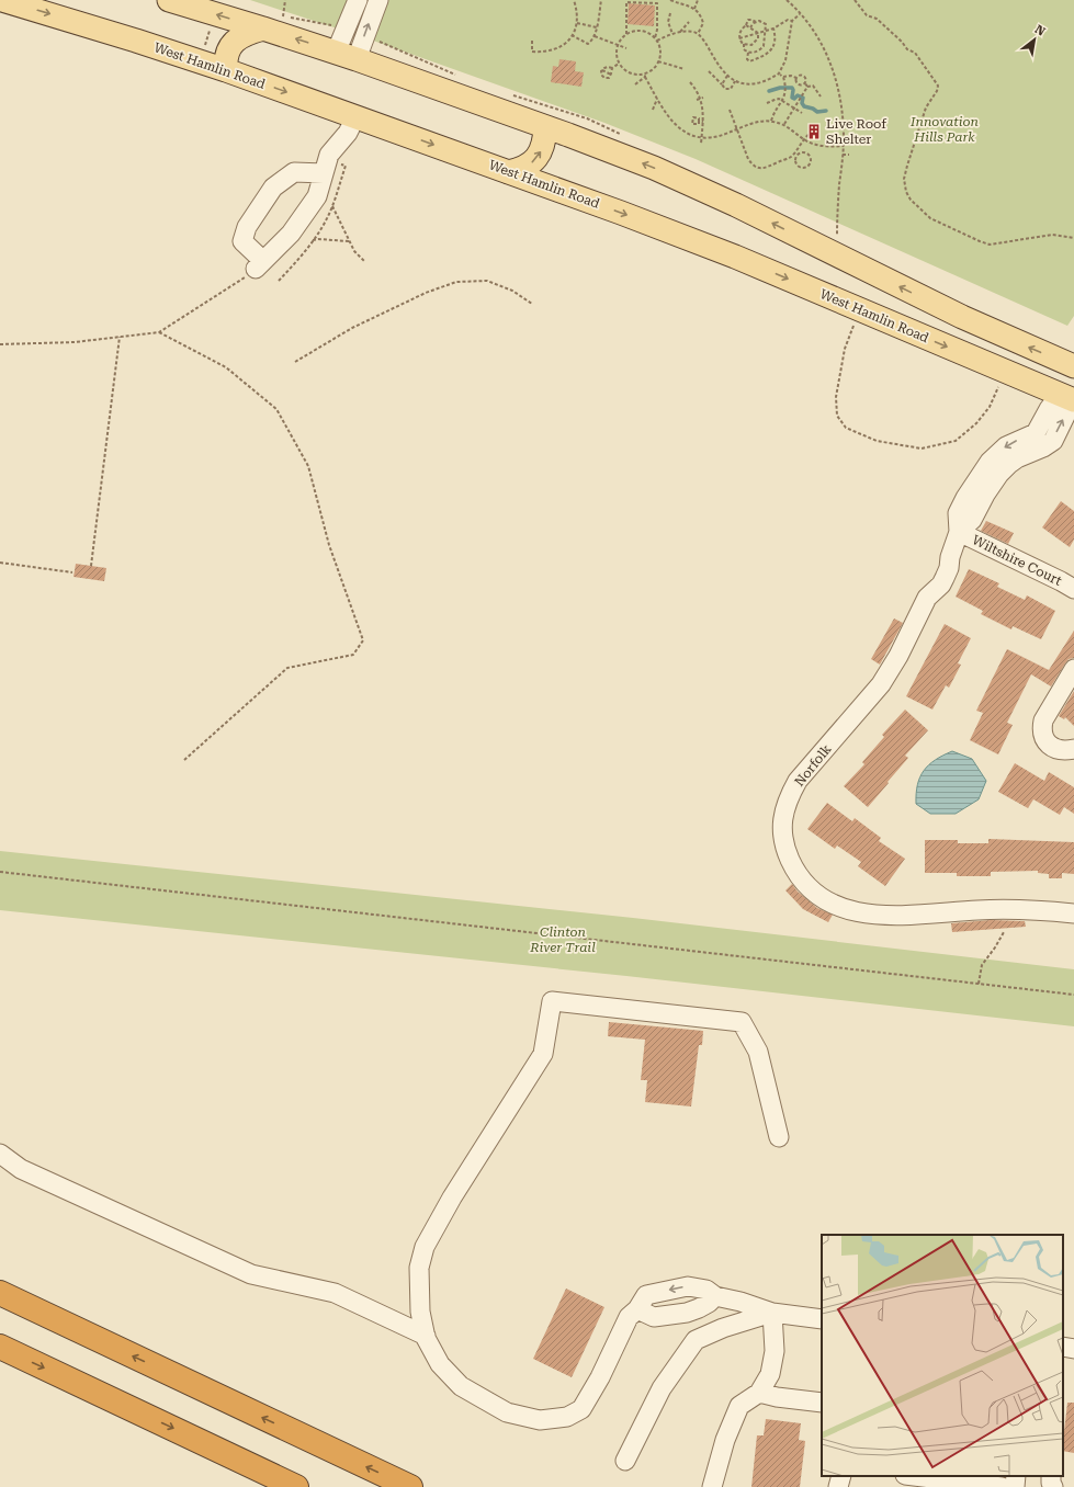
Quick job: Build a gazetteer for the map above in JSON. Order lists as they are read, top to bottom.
{
  "streets": {
    "main road": ["West Hamlin Road"],
    "street": ["Wiltshire Court", "Norfolk"]
  },
  "crossings": [
    ["West Hamlin Road", "Norfolk"],
    ["Wiltshire Court", "Norfolk"]
  ],
  "parks": ["Innovation Hills Park", "Clinton River Trail"],
  "places": {
    "building": ["Live Roof Shelter"]
  },
  "north": "top right"
}
